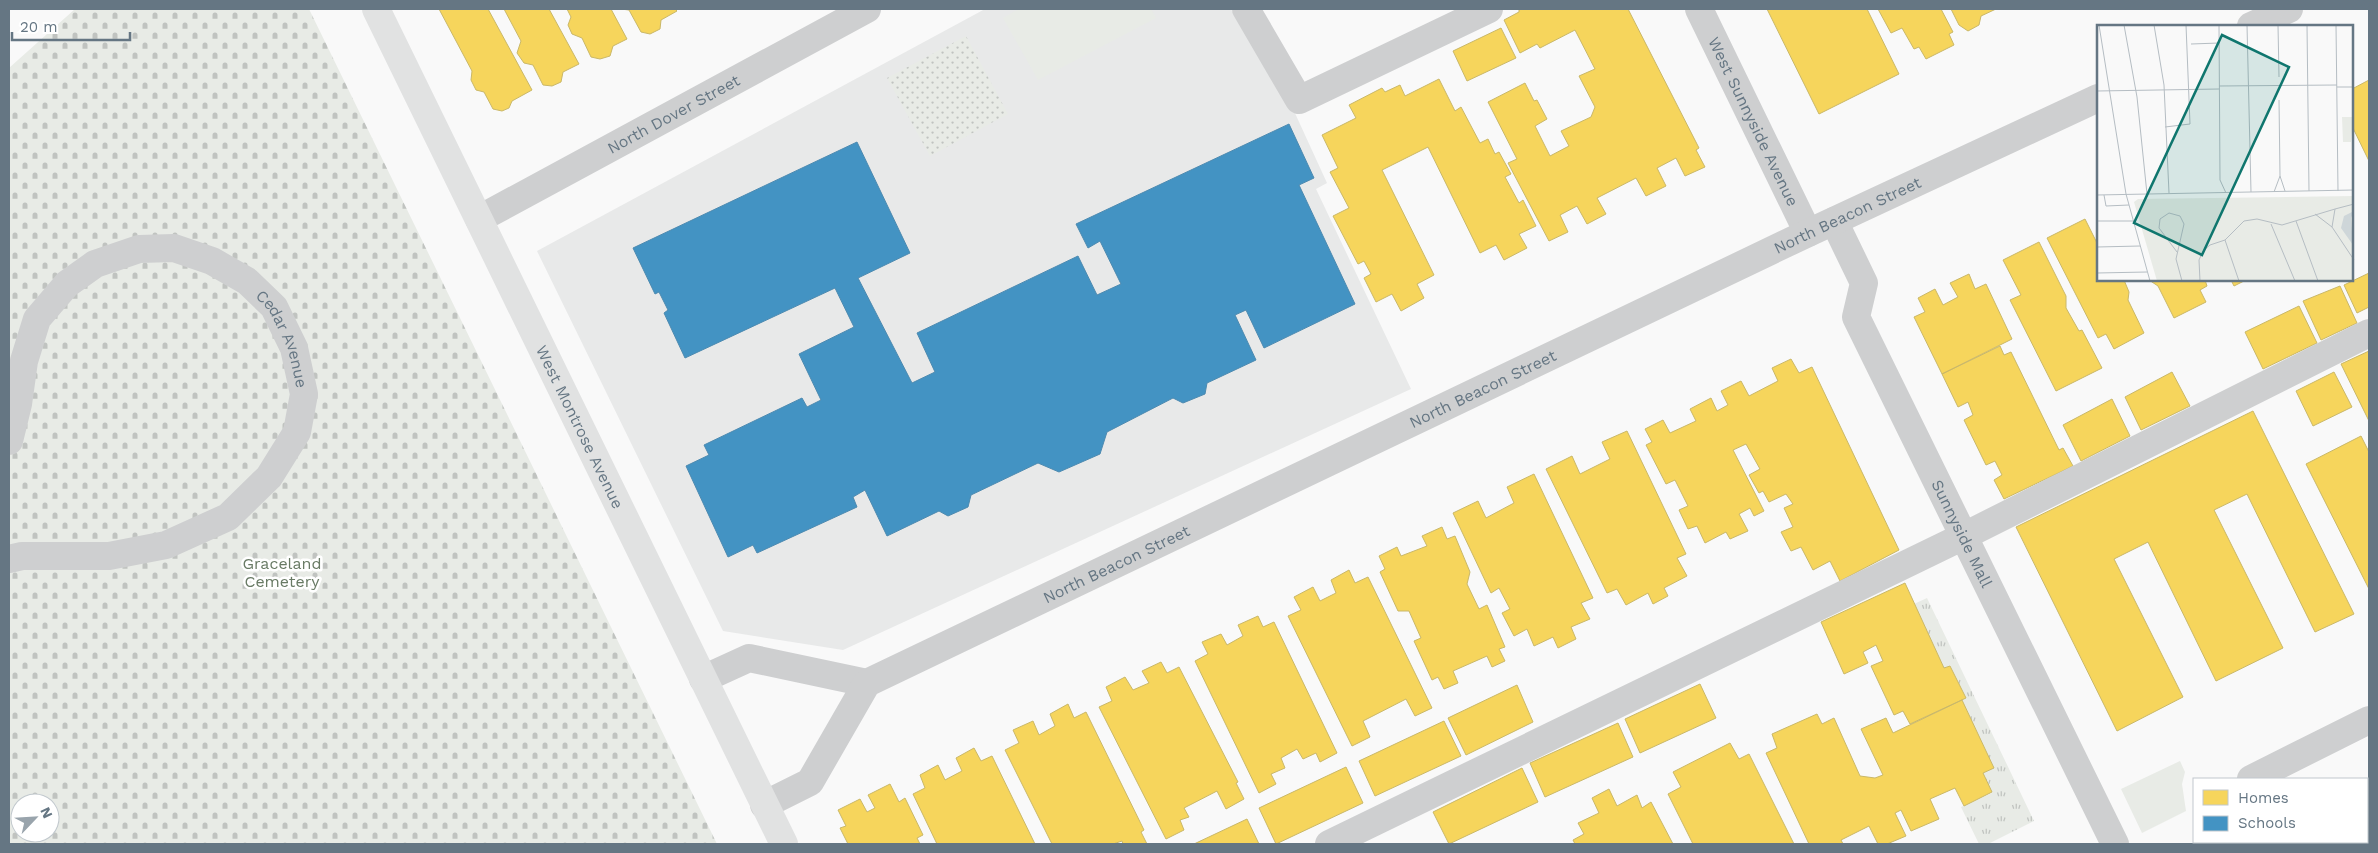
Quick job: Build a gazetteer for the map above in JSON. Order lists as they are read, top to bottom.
{
  "streets": {
    "main road": ["West Montrose Avenue"],
    "street": [
      "North Dover Street",
      "West Sunnyside Avenue",
      "North Beacon Street",
      "Cedar Avenue",
      "Sunnyside Mall"
    ]
  },
  "crossings": [
    ["North Dover Street", "West Montrose Avenue"],
    ["West Sunnyside Avenue", "North Beacon Street"],
    ["North Beacon Street", "Sunnyside Mall"]
  ],
  "parks": ["Graceland Cemetery"],
  "legend": ["Homes", "Schools"],
  "scale_bar": "20 m",
  "north": "top right"
}
